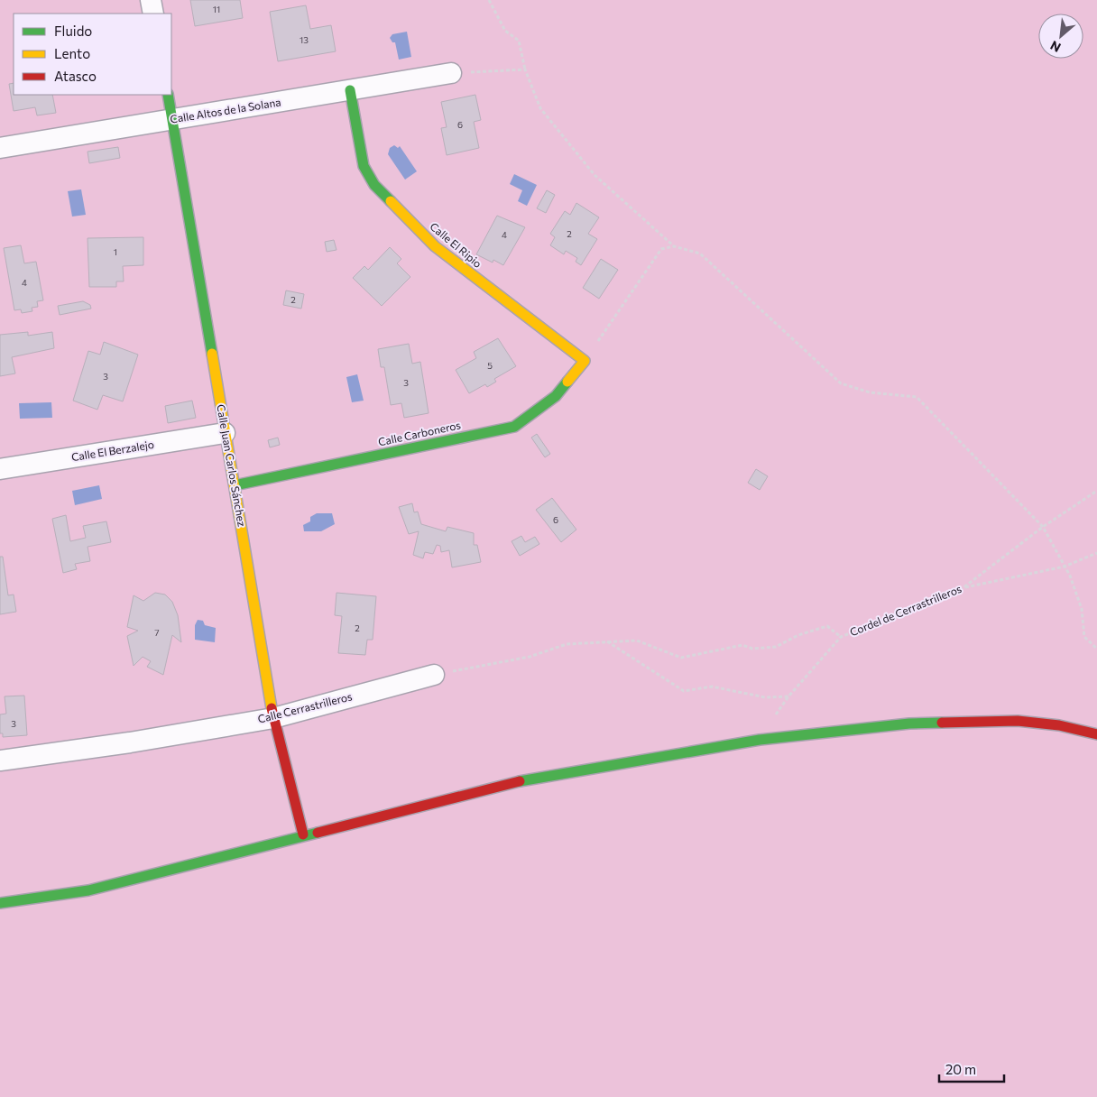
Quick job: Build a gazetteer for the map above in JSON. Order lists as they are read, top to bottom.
{
  "streets": {
    "street": [
      "Calle Altos de la Solana",
      "Calle El Ripio",
      "Calle Carboneros",
      "Calle El Berzalejo",
      "Calle Juan Carlos Sánchez",
      "Calle Cerrastrilleros"
    ],
    "path": ["Cordel de Cerrastrilleros"]
  },
  "crossings": [
    ["Calle Altos de la Solana", "Calle El Ripio"],
    ["Calle Altos de la Solana", "Calle Juan Carlos Sánchez"],
    ["Calle El Ripio", "Calle Carboneros"],
    ["Calle Carboneros", "Calle Juan Carlos Sánchez"],
    ["Calle El Berzalejo", "Calle Juan Carlos Sánchez"],
    ["Calle Juan Carlos Sánchez", "Calle Cerrastrilleros"]
  ],
  "house_numbers": [
    "11",
    "13",
    "6",
    "2",
    "4",
    "1",
    "4",
    "2",
    "5",
    "3",
    "3",
    "6",
    "2",
    "7",
    "3"
  ],
  "legend": ["Fluido", "Lento", "Atasco"],
  "scale_bar": "20 m",
  "north": "bottom left"
}
